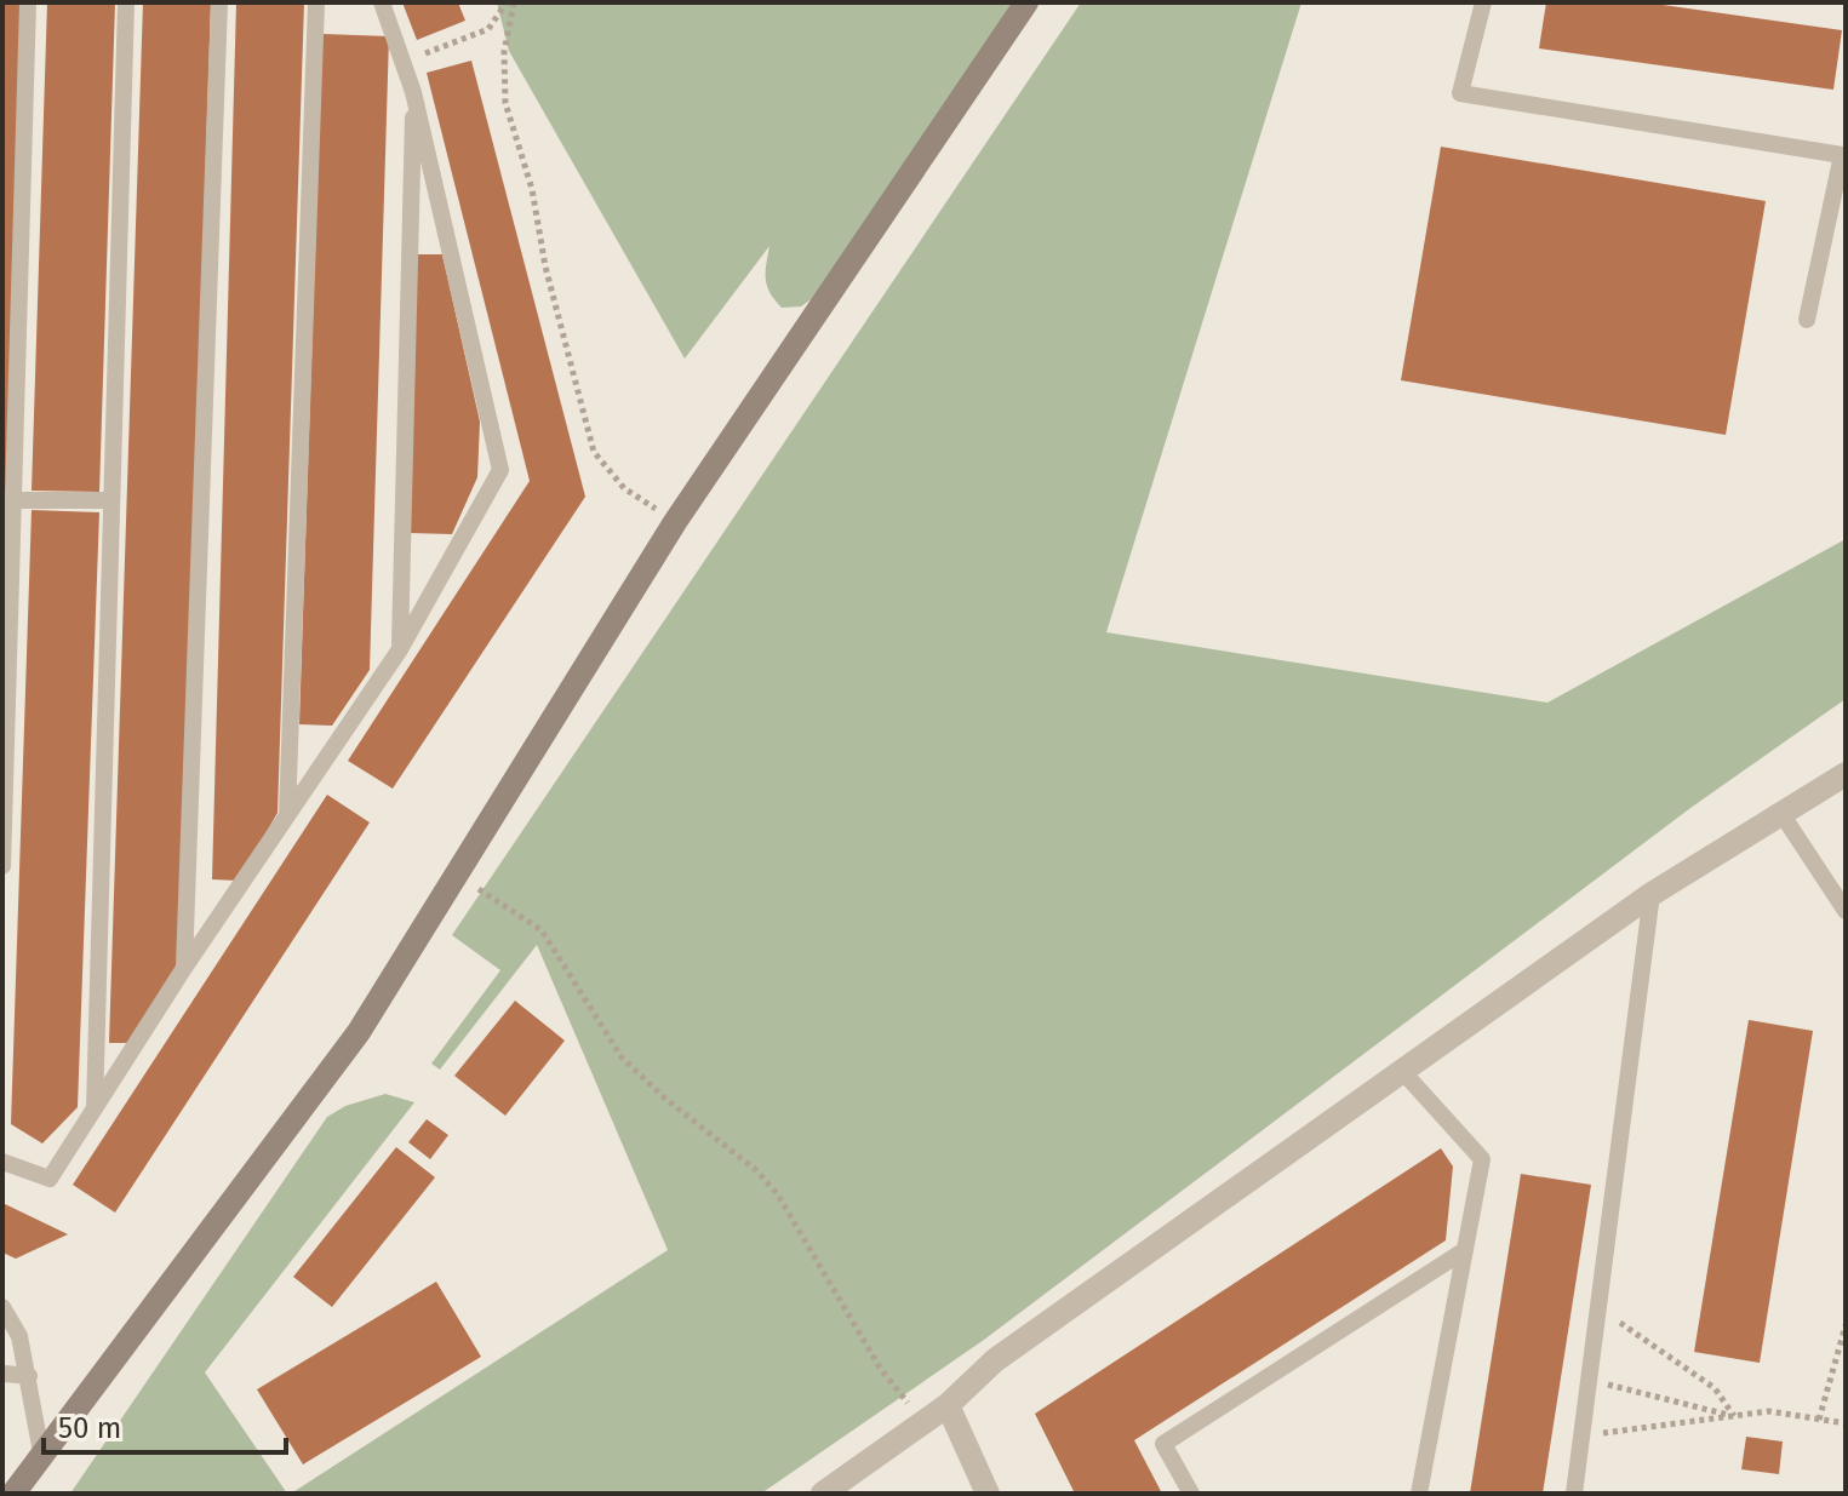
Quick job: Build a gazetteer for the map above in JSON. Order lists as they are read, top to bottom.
{
  "scale_bar": "50 m"
}
